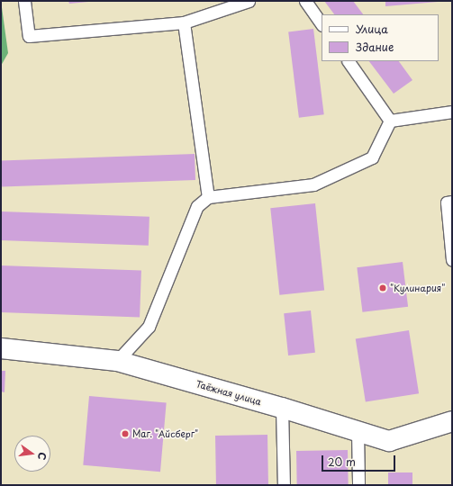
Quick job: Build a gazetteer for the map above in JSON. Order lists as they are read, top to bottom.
{
  "streets": {
    "street": ["Таёжная улица"]
  },
  "places": ["\"Кулинария\"", "Маг. \"Айсберг\""],
  "legend": ["Улица", "Здание"],
  "scale_bar": "20 m",
  "north": "right"
}
